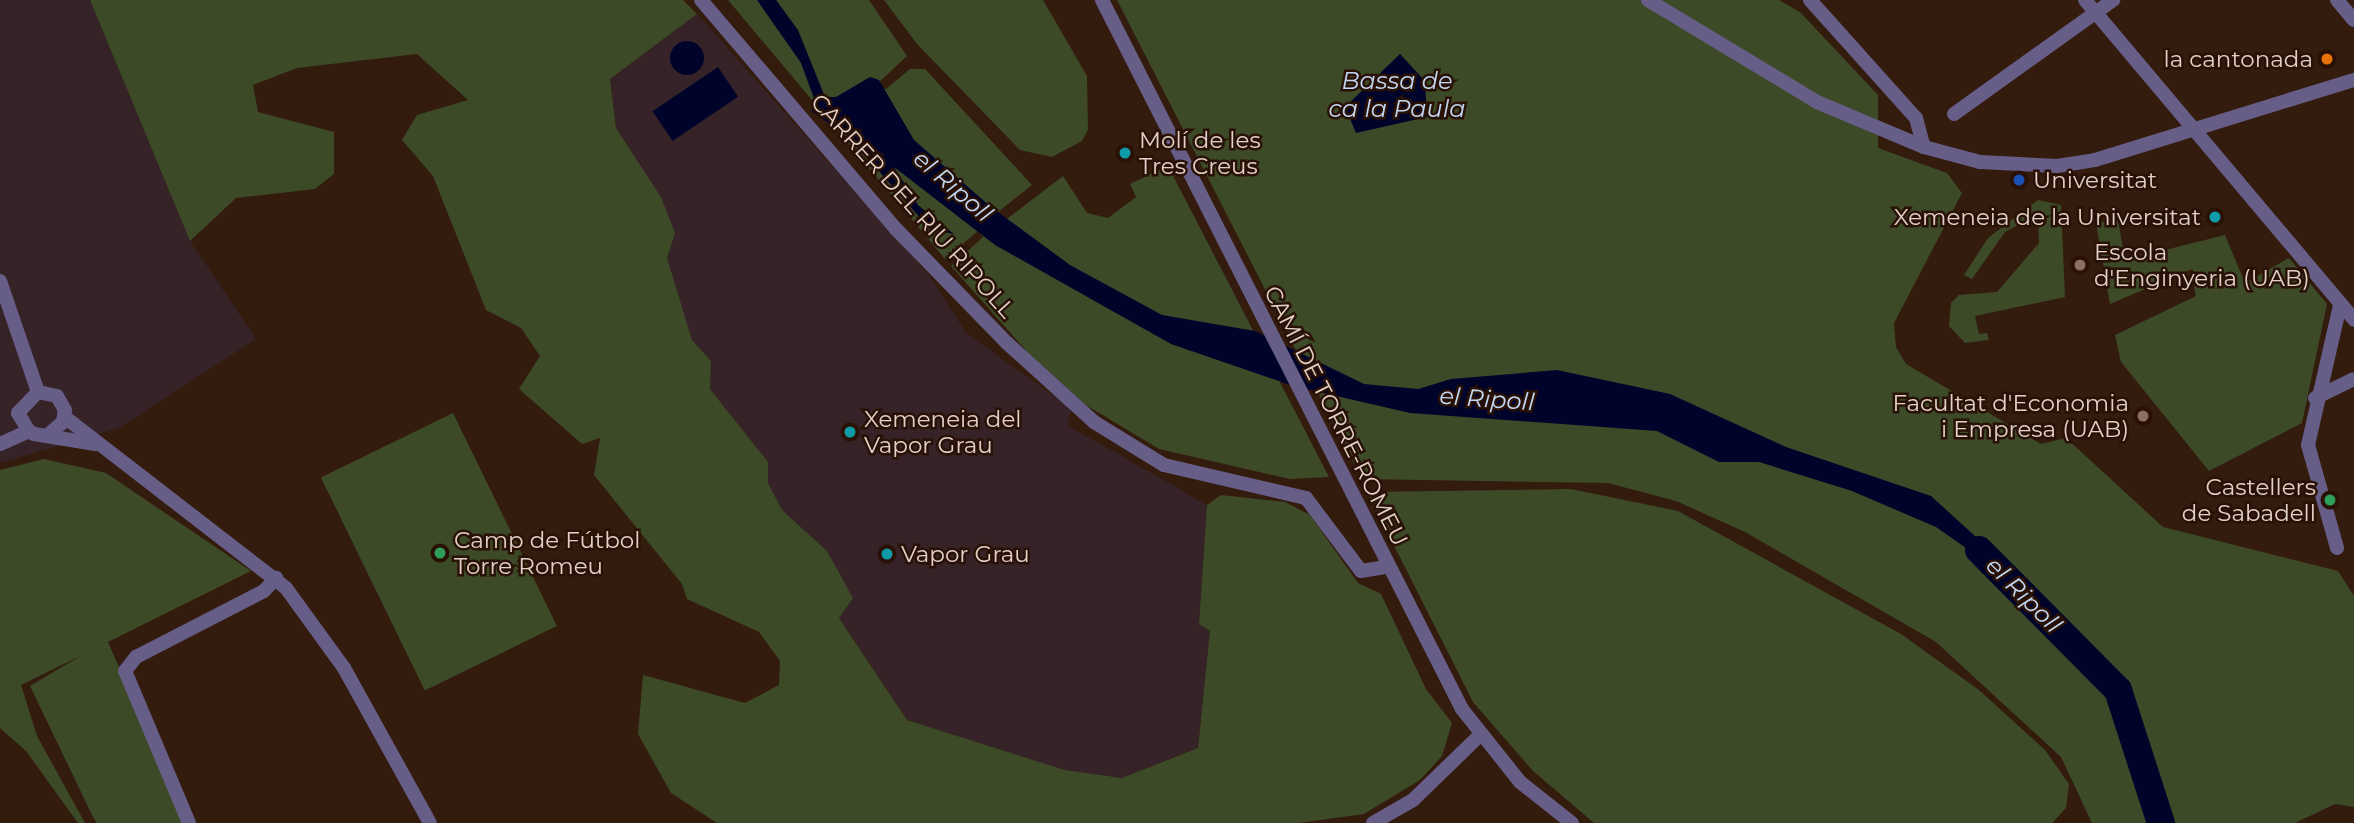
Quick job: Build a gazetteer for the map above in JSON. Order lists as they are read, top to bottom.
{
  "streets": {
    "street": ["CARRER DEL RIU RIPOLL", "CAMÍ DE TORRE-ROMEU"]
  },
  "crossings": [
    ["CARRER DEL RIU RIPOLL", "CAMÍ DE TORRE-ROMEU"]
  ],
  "water": ["Bassa de ca la Paula", "el Ripoll"],
  "places": [
    "la cantonada",
    "Molí de les Tres Creus",
    "Universitat",
    "Xemeneia de la Universitat",
    "Escola d'Enginyeria (UAB)",
    "Facultat d'Economia i Empresa (UAB)",
    "Xemeneia del Vapor Grau",
    "Castellers de Sabadell",
    "Camp de Fútbol Torre Romeu",
    "Vapor Grau"
  ]
}
